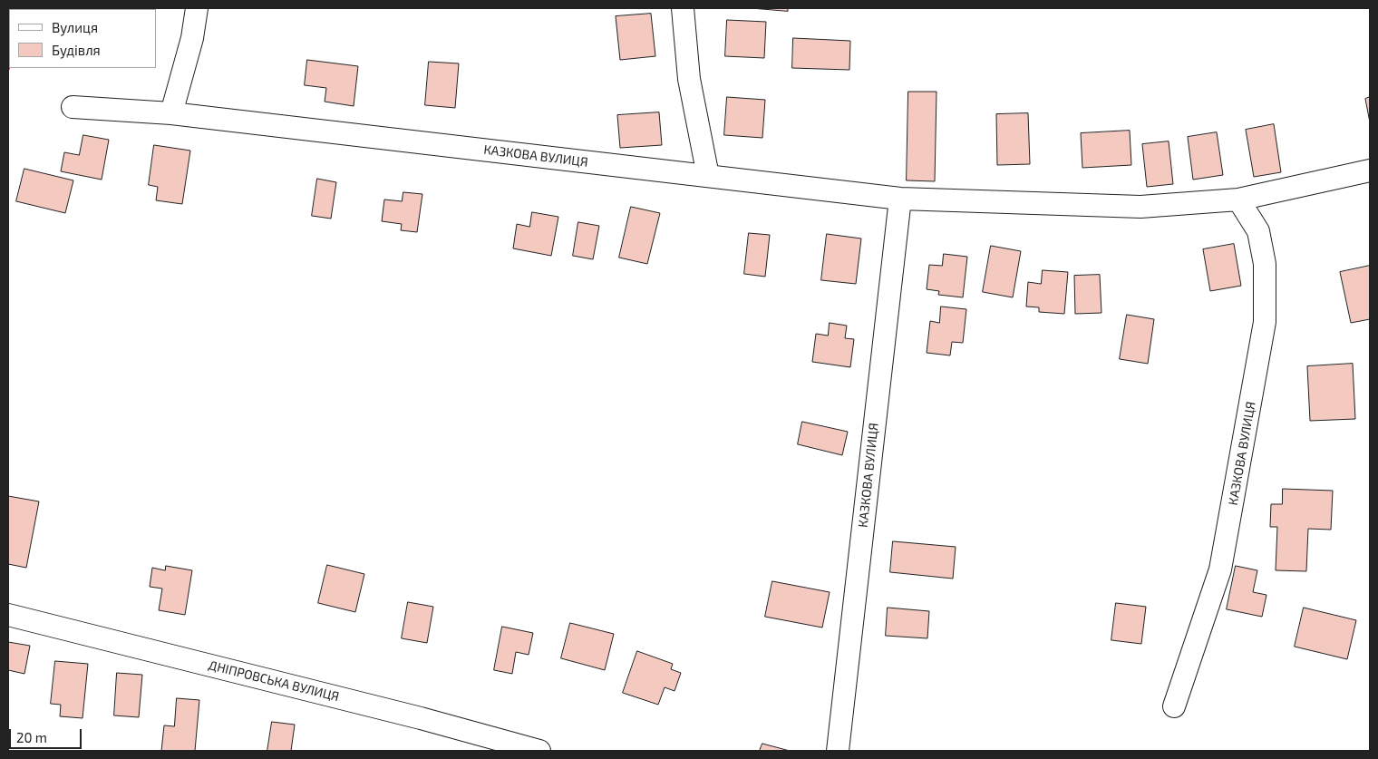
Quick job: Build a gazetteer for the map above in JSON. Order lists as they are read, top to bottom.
{
  "streets": {
    "street": ["КАЗКОВА ВУЛИЦЯ", "ДНІПРОВСЬКА ВУЛИЦЯ"]
  },
  "legend": ["Вулиця", "Будівля"],
  "scale_bar": "20 m"
}
